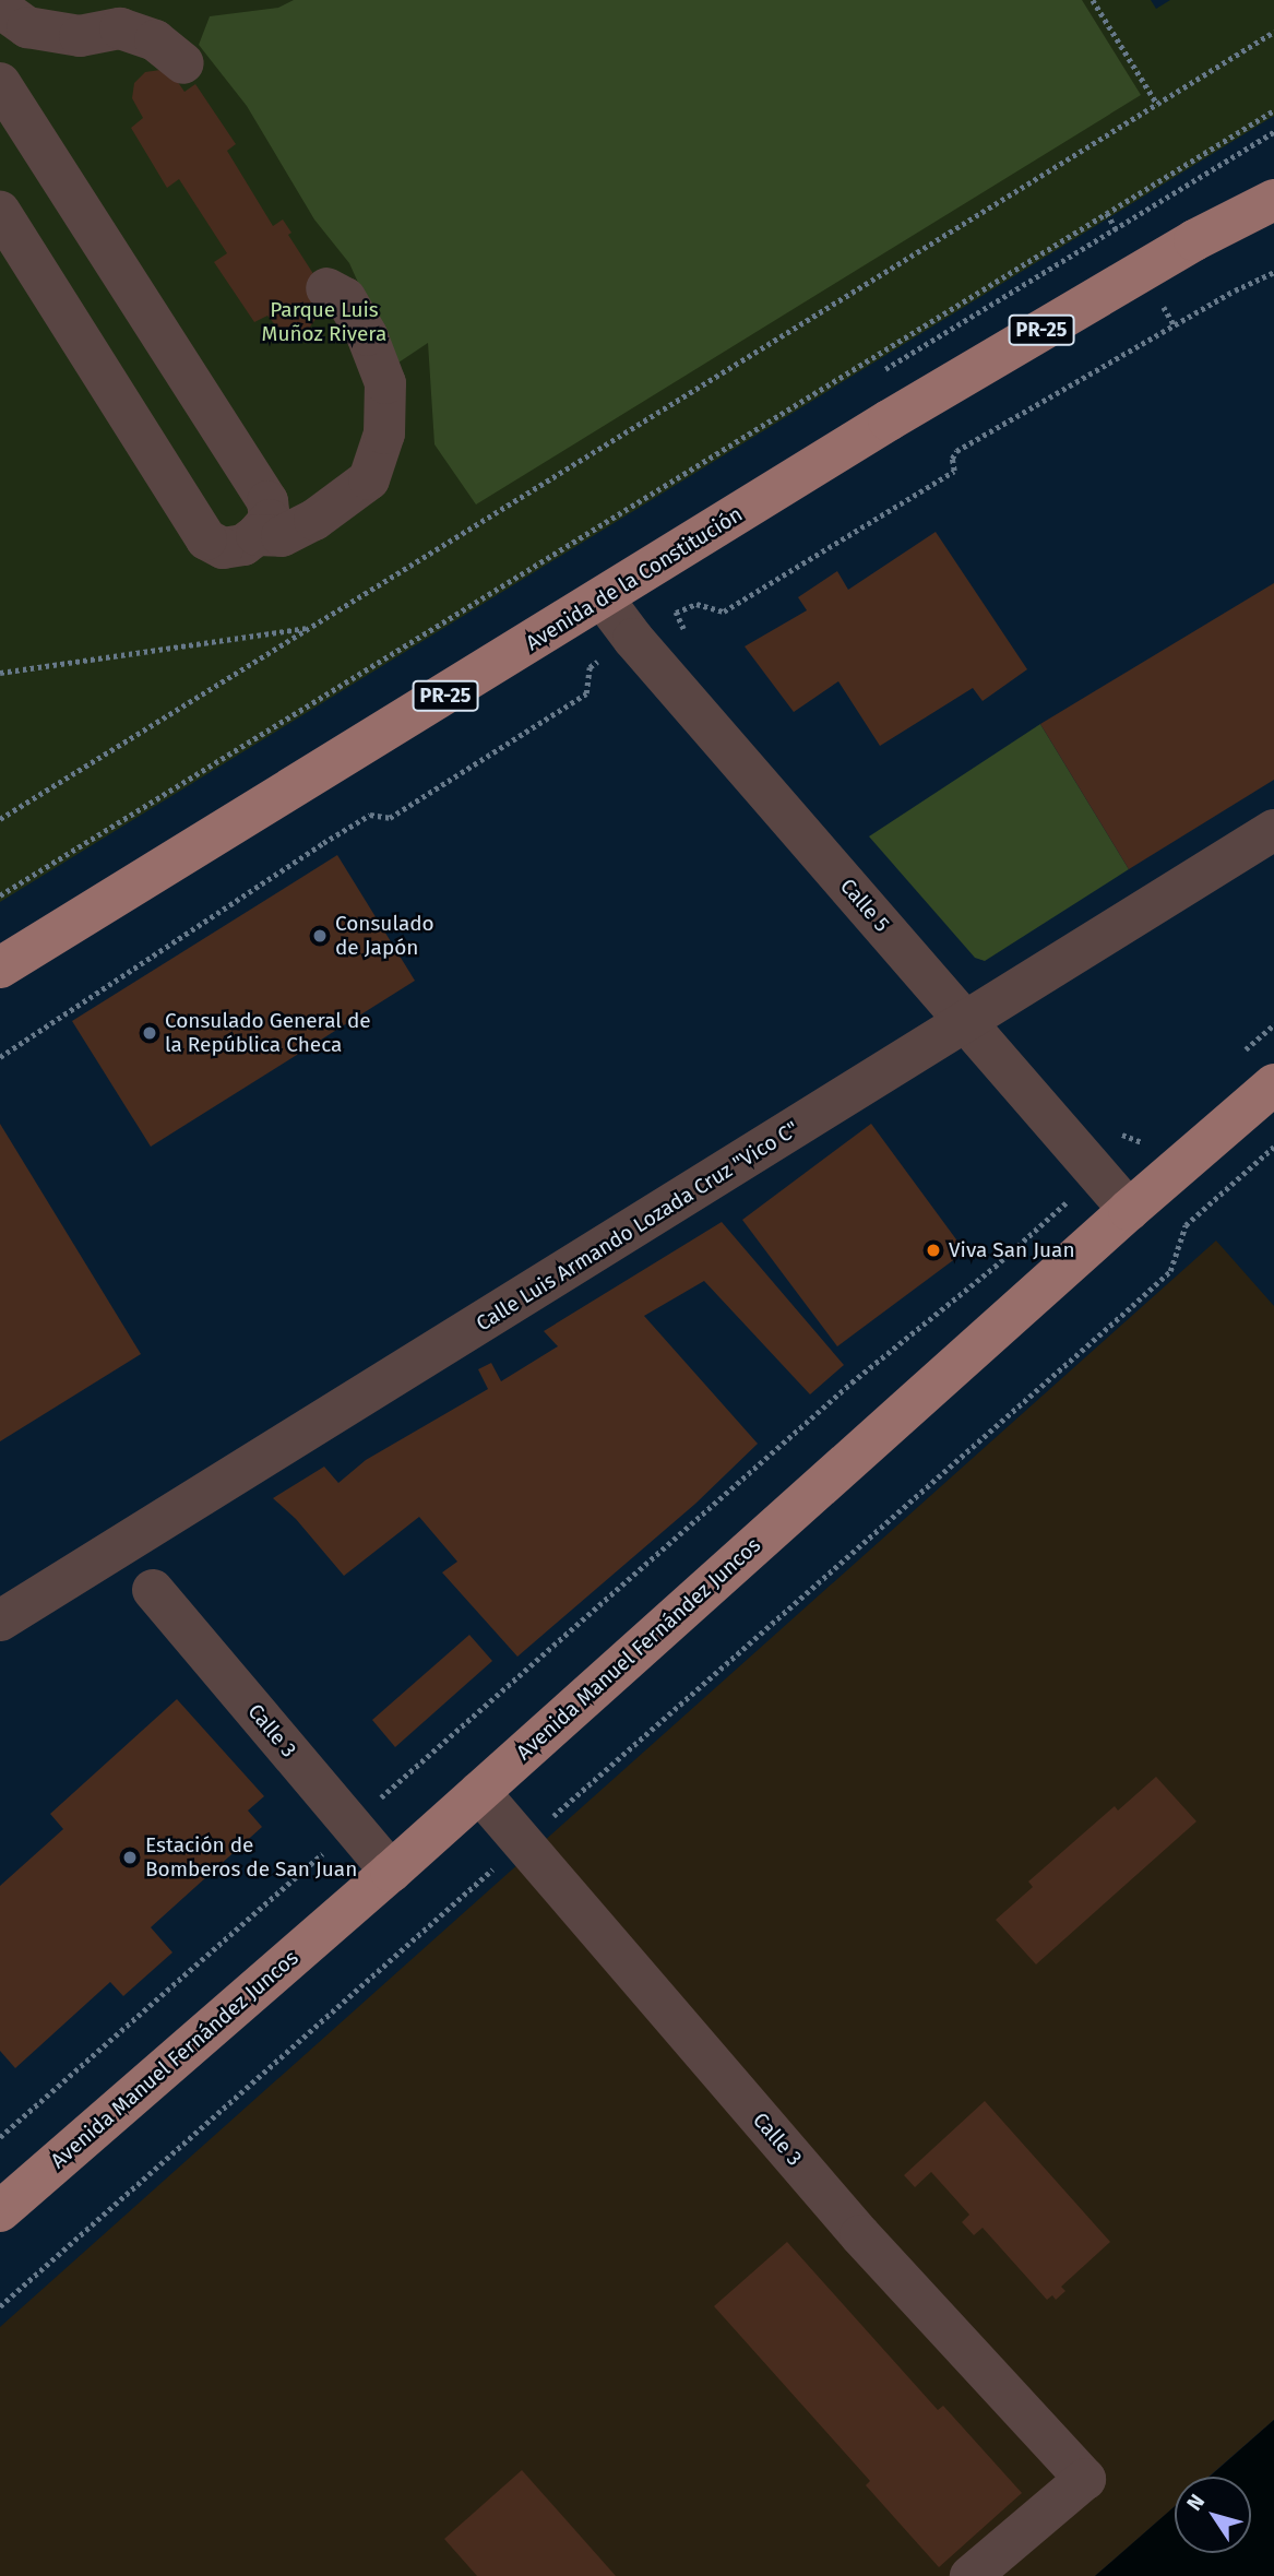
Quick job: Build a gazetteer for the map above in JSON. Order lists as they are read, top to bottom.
{
  "streets": {
    "main road": ["PR-25", "Avenida de la Constitución", "Avenida Manuel Fernández Juncos"],
    "street": ["Calle 5", "Calle Luis Armando Lozada Cruz \"Vico C\"", "Calle 3"]
  },
  "crossings": [
    ["Avenida de la Constitución", "Calle 5"],
    ["Calle 5", "Calle Luis Armando Lozada Cruz \"Vico C\""],
    ["Calle 5", "Avenida Manuel Fernández Juncos"],
    ["Avenida Manuel Fernández Juncos", "Calle 3"]
  ],
  "parks": ["Parque Luis Muñoz Rivera"],
  "places": [
    "Consulado de Japón",
    "Consulado General de la República Checa",
    "Viva San Juan",
    "Estación de Bomberos de San Juan"
  ],
  "north": "top left"
}
